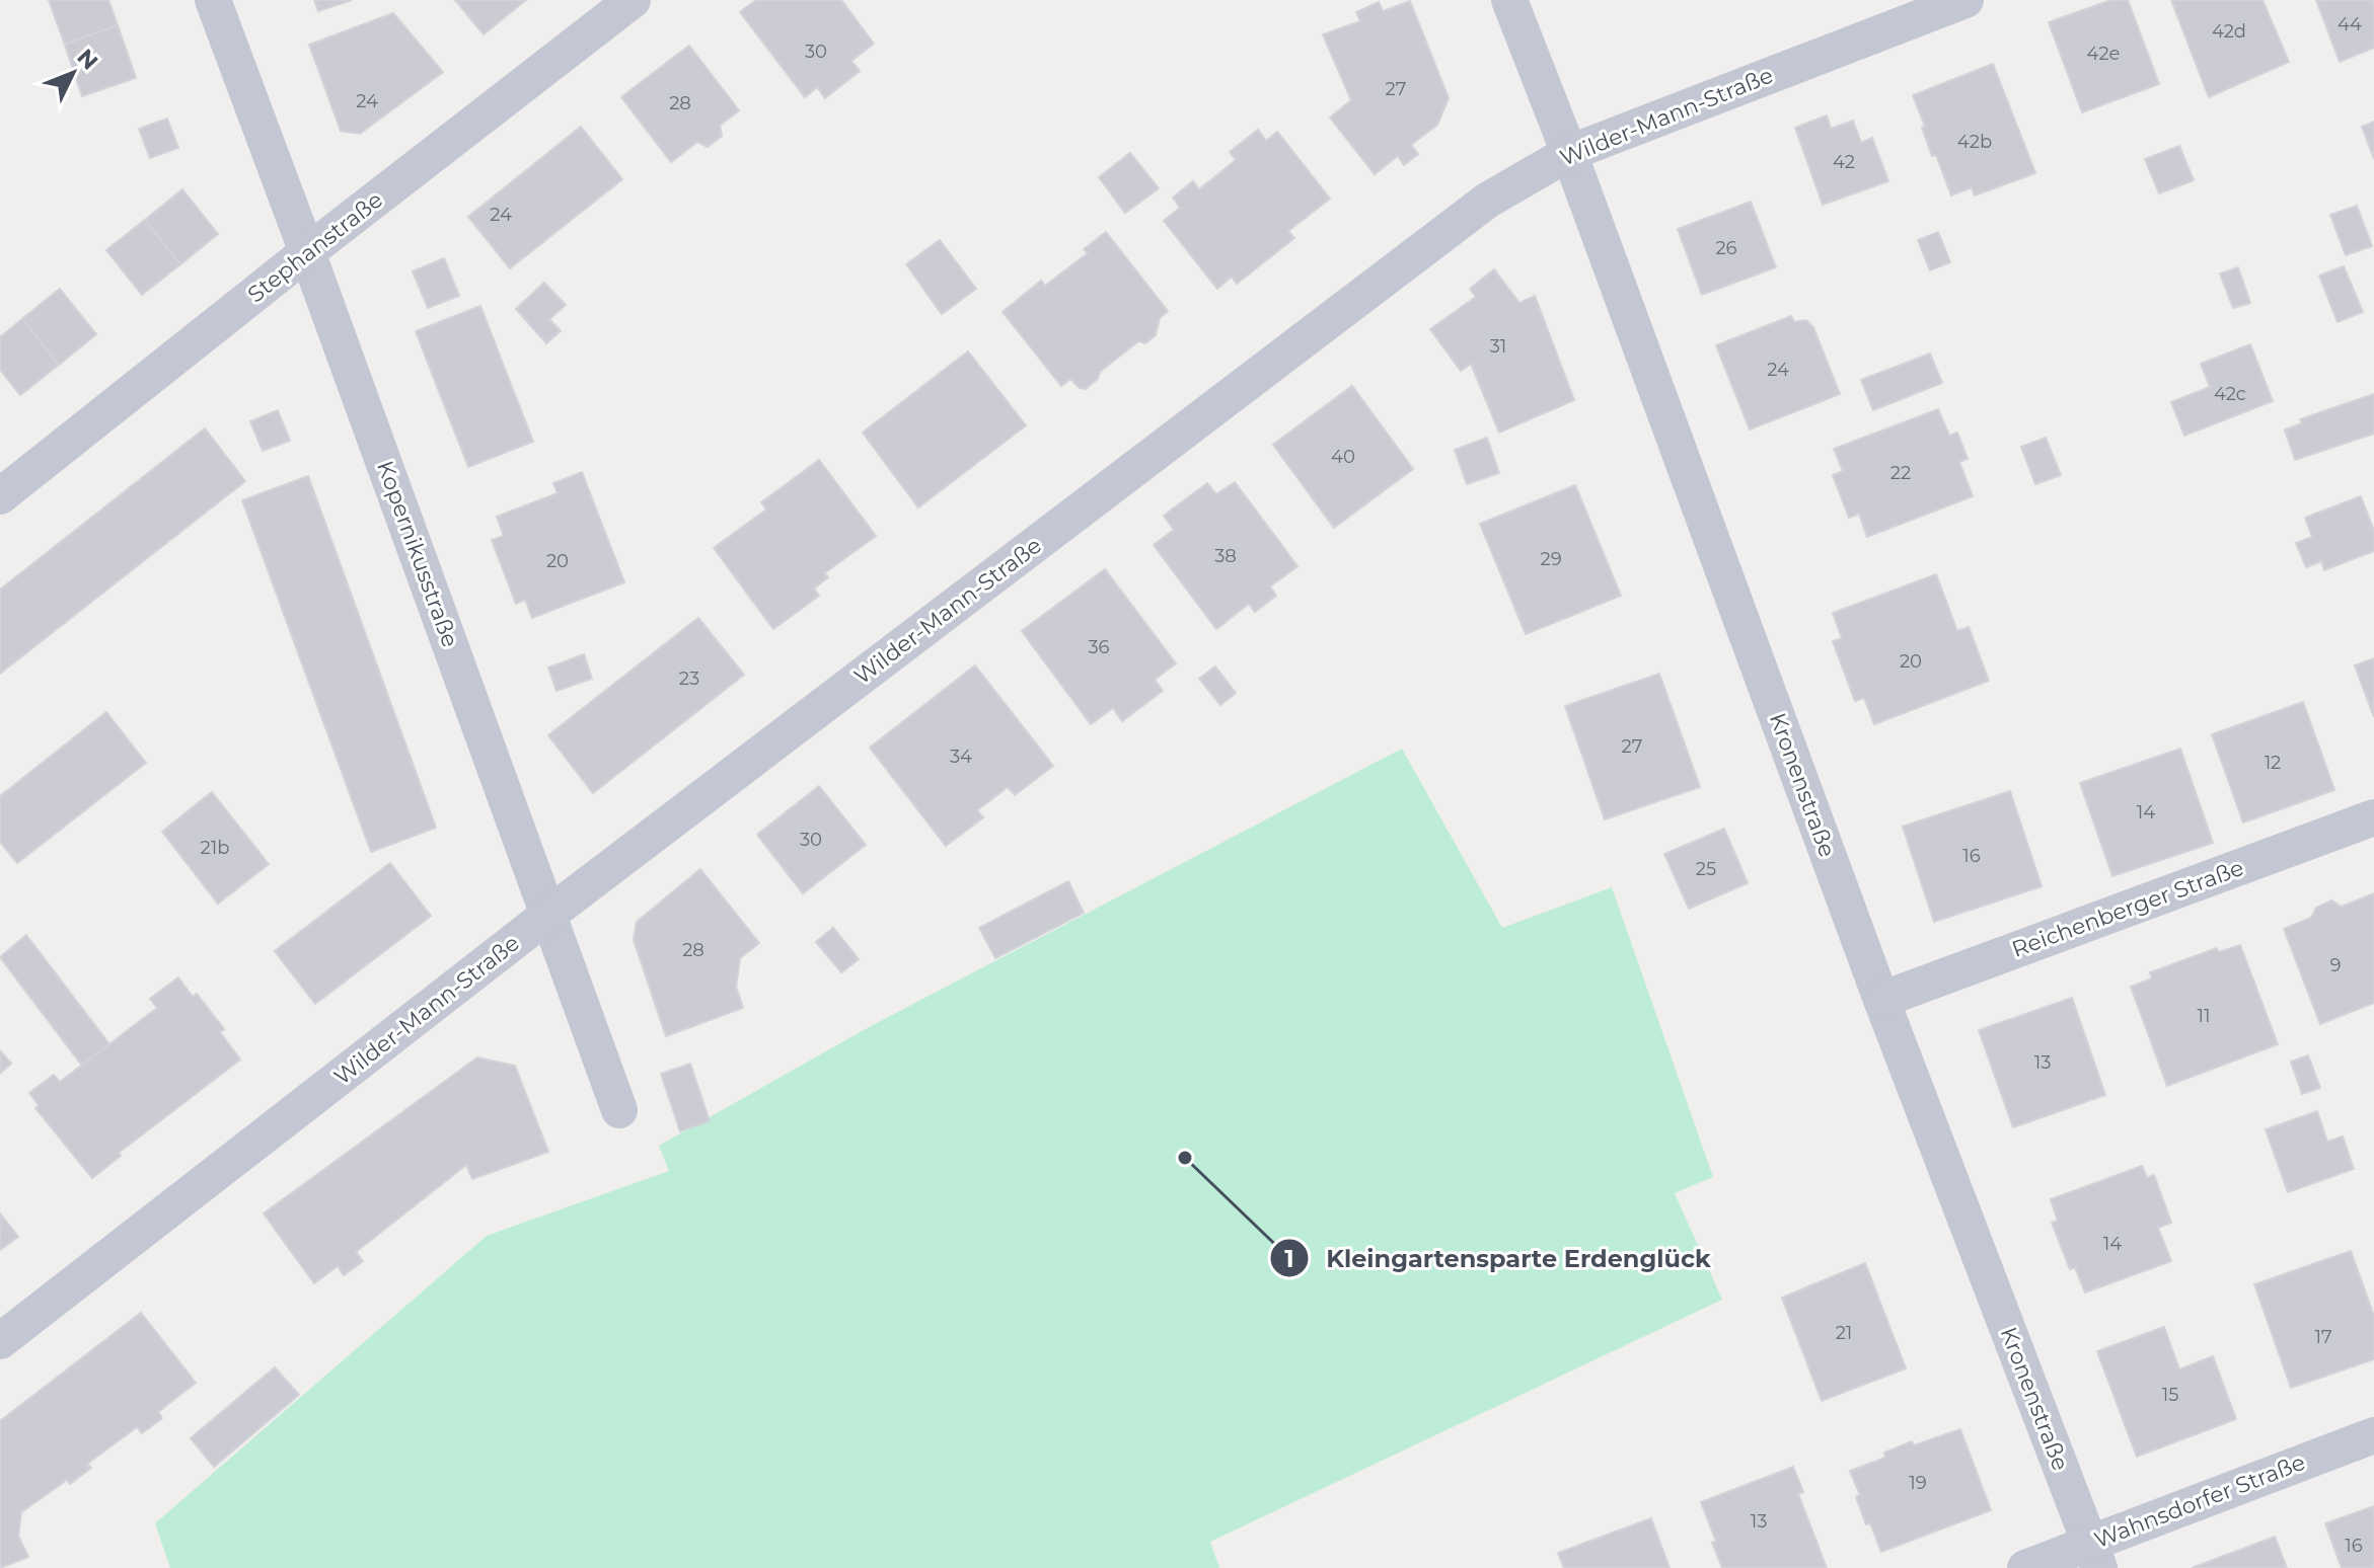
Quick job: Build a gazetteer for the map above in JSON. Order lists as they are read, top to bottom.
{
  "streets": {
    "street": [
      "Wilder-Mann-Straße",
      "Stephanstraße",
      "Kopernikusstraße",
      "Kronenstraße",
      "Reichenberger Straße",
      "Wahnsdorfer Straße"
    ]
  },
  "crossings": [
    ["Wilder-Mann-Straße", "Kopernikusstraße"],
    ["Wilder-Mann-Straße", "Kronenstraße"],
    ["Stephanstraße", "Kopernikusstraße"],
    ["Kronenstraße", "Reichenberger Straße"],
    ["Kronenstraße", "Wahnsdorfer Straße"]
  ],
  "places": ["Kleingartensparte Erdenglück"],
  "house_numbers": [
    "44",
    "42d",
    "30",
    "42e",
    "27",
    "24",
    "28",
    "42b",
    "42",
    "24",
    "26",
    "31",
    "24",
    "42c",
    "40",
    "22",
    "38",
    "29",
    "20",
    "36",
    "20",
    "23",
    "27",
    "34",
    "12",
    "14",
    "30",
    "21b",
    "16",
    "25",
    "28",
    "9",
    "11",
    "13",
    "14",
    "21",
    "17",
    "15",
    "19",
    "13",
    "16"
  ],
  "north": "top right"
}
